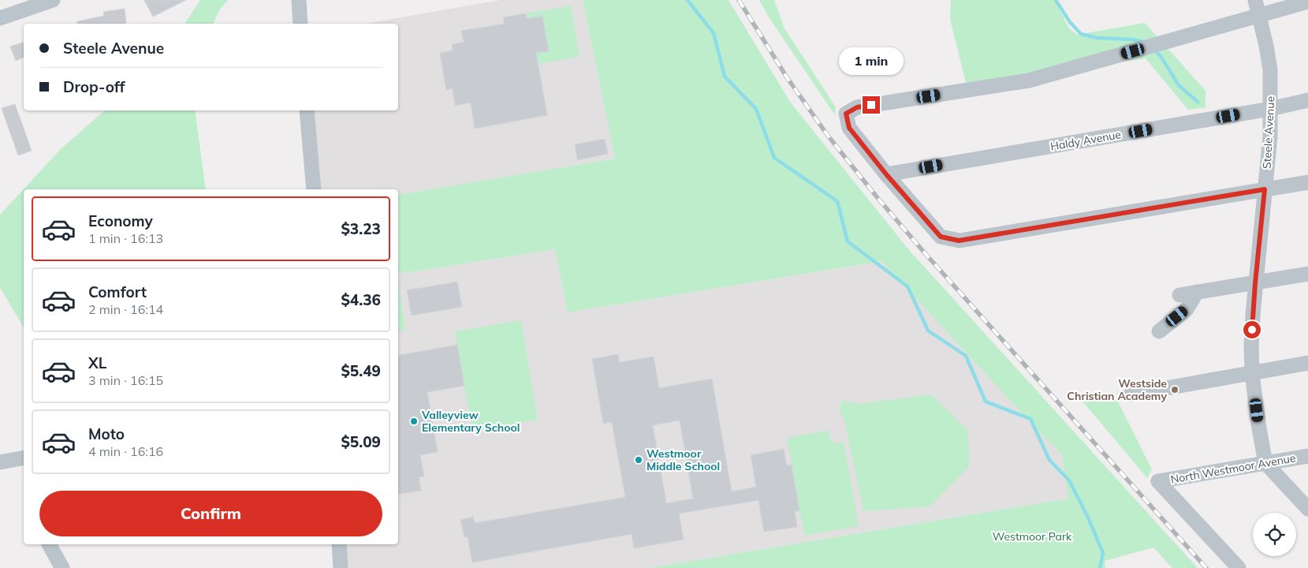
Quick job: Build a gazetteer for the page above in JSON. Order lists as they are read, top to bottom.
{
  "streets": {
    "street": ["Steele Avenue", "Haldy Avenue", "North Westmoor Avenue"]
  },
  "crossings": [
    ["Steele Avenue", "Haldy Avenue"],
    ["Steele Avenue", "North Westmoor Avenue"]
  ],
  "parks": ["Westmoor Park"],
  "places": ["Westside Christian Academy", "Valleyview Elementary School", "Westmoor Middle School"],
  "page": {
    "banner": ["Steele Avenue", "Drop-off"],
    "bubble": "1 min",
    "list": [
      {
        "name": "Economy",
        "note": "1 min · 16:13",
        "value": "$3.23"
      },
      {
        "name": "Comfort",
        "note": "2 min · 16:14",
        "value": "$4.36"
      },
      {
        "name": "XL",
        "note": "3 min · 16:15",
        "value": "$5.49"
      },
      {
        "name": "Moto",
        "note": "4 min · 16:16",
        "value": "$5.09"
      }
    ],
    "buttons": "Confirm"
  }
}
